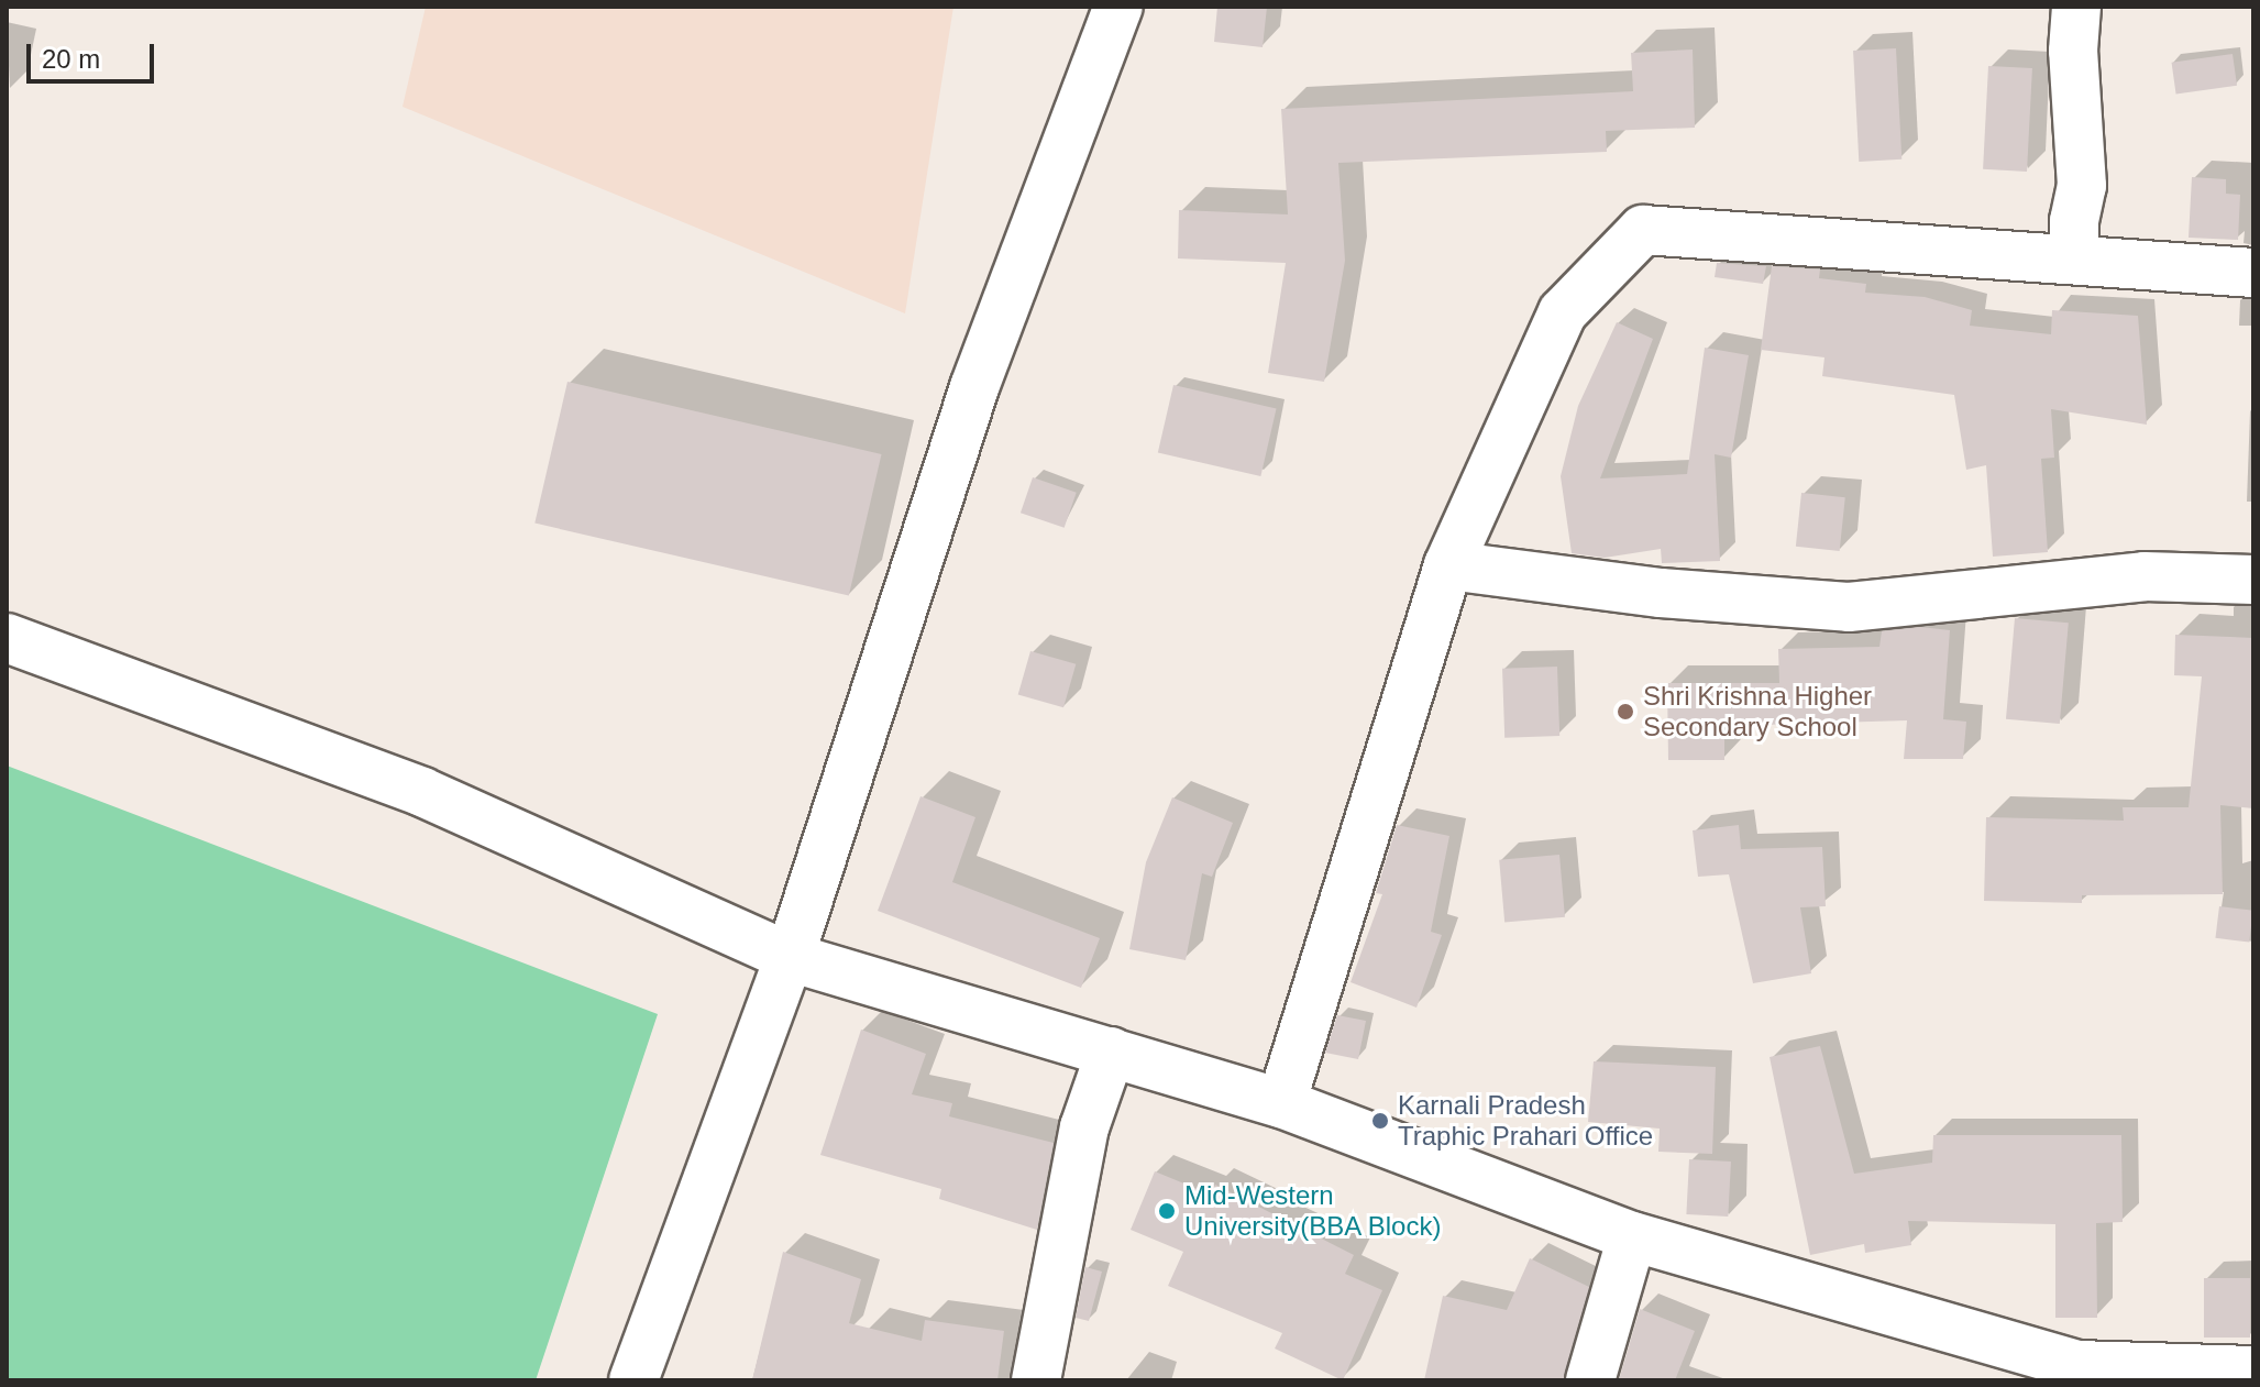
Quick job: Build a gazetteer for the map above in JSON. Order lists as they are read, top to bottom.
{
  "places": ["Shri Krishna Higher Secondary School", "Karnali Pradesh Traphic Prahari Office", "Mid-Western University(BBA Block)"],
  "scale_bar": "20 m"
}
